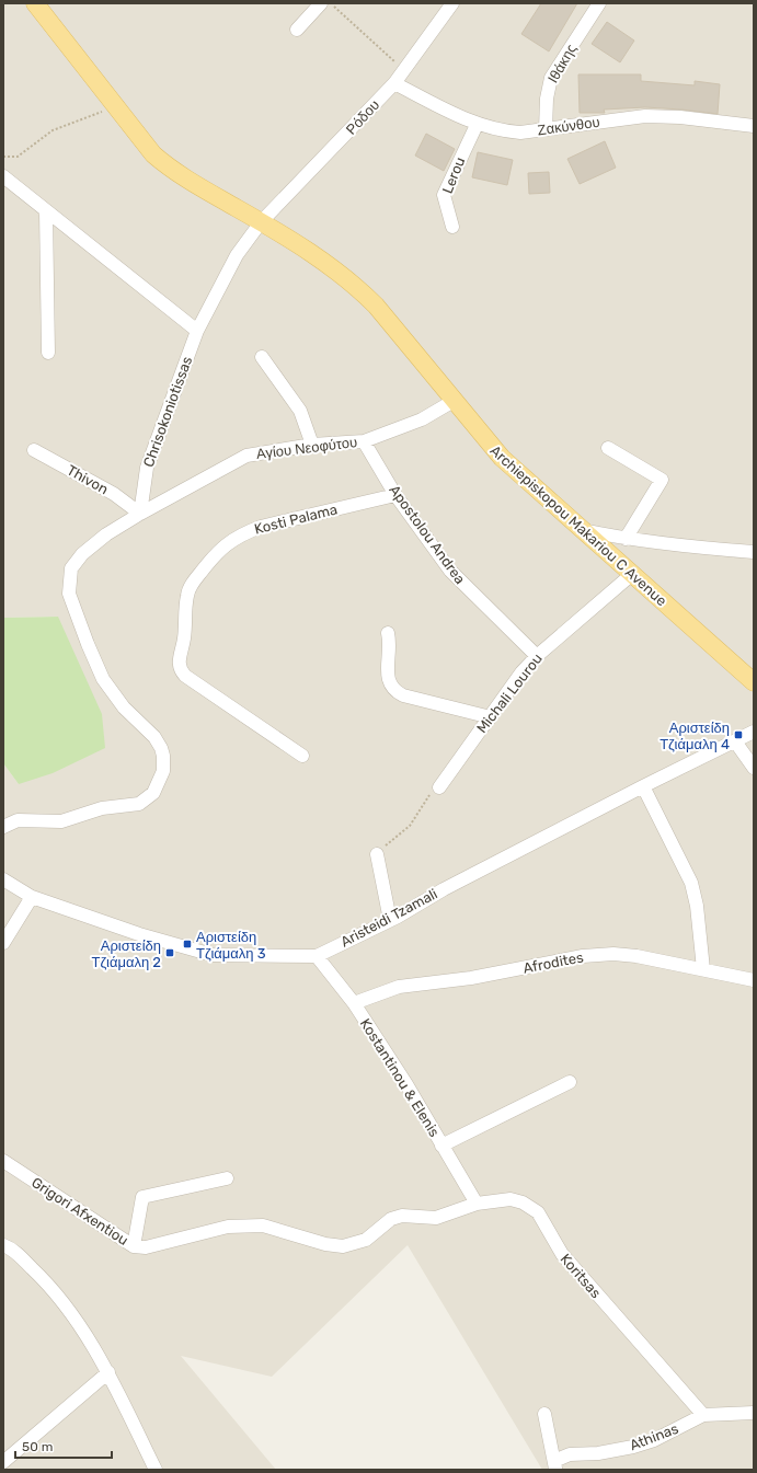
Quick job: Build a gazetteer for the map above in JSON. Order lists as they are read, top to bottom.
{
  "streets": {
    "main road": ["Archiepiskopou Makariou C Avenue"],
    "street": [
      "Ιθάκης",
      "Ρόδου",
      "Ζακύνθου",
      "Lerou",
      "Chrisokoniotissas",
      "Αγίου Νεοφύτου",
      "Thivon",
      "Kosti Palama",
      "Apostolou Andrea",
      "Michali Lourou",
      "Aristeidi Tzamali",
      "Afrodites",
      "Kostantinou & Elenis",
      "Grigori Afxentiou",
      "Koritsas",
      "Athinas"
    ]
  },
  "crossings": [
    ["Ιθάκης", "Ζακύνθου"],
    ["Ρόδου", "Ζακύνθου"],
    ["Ρόδου", "Chrisokoniotissas"],
    ["Ρόδου", "Archiepiskopou Makariou C Avenue"],
    ["Ζακύνθου", "Lerou"],
    ["Chrisokoniotissas", "Αγίου Νεοφύτου"],
    ["Chrisokoniotissas", "Thivon"],
    ["Chrisokoniotissas", "Archiepiskopou Makariou C Avenue"],
    ["Αγίου Νεοφύτου", "Thivon"],
    ["Αγίου Νεοφύτου", "Archiepiskopou Makariou C Avenue"],
    ["Αγίου Νεοφύτου", "Apostolou Andrea"],
    ["Kosti Palama", "Apostolou Andrea"],
    ["Archiepiskopou Makariou C Avenue", "Michali Lourou"],
    ["Apostolou Andrea", "Michali Lourou"],
    ["Aristeidi Tzamali", "Kostantinou & Elenis"],
    ["Afrodites", "Kostantinou & Elenis"],
    ["Kostantinou & Elenis", "Koritsas"],
    ["Grigori Afxentiou", "Koritsas"],
    ["Koritsas", "Athinas"]
  ],
  "places": {
    "transit": ["Αριστείδη Τζιάμαλη 4", "Αριστείδη Τζιάμαλη 3", "Αριστείδη Τζιάμαλη 2"]
  },
  "scale_bar": "50 m"
}
